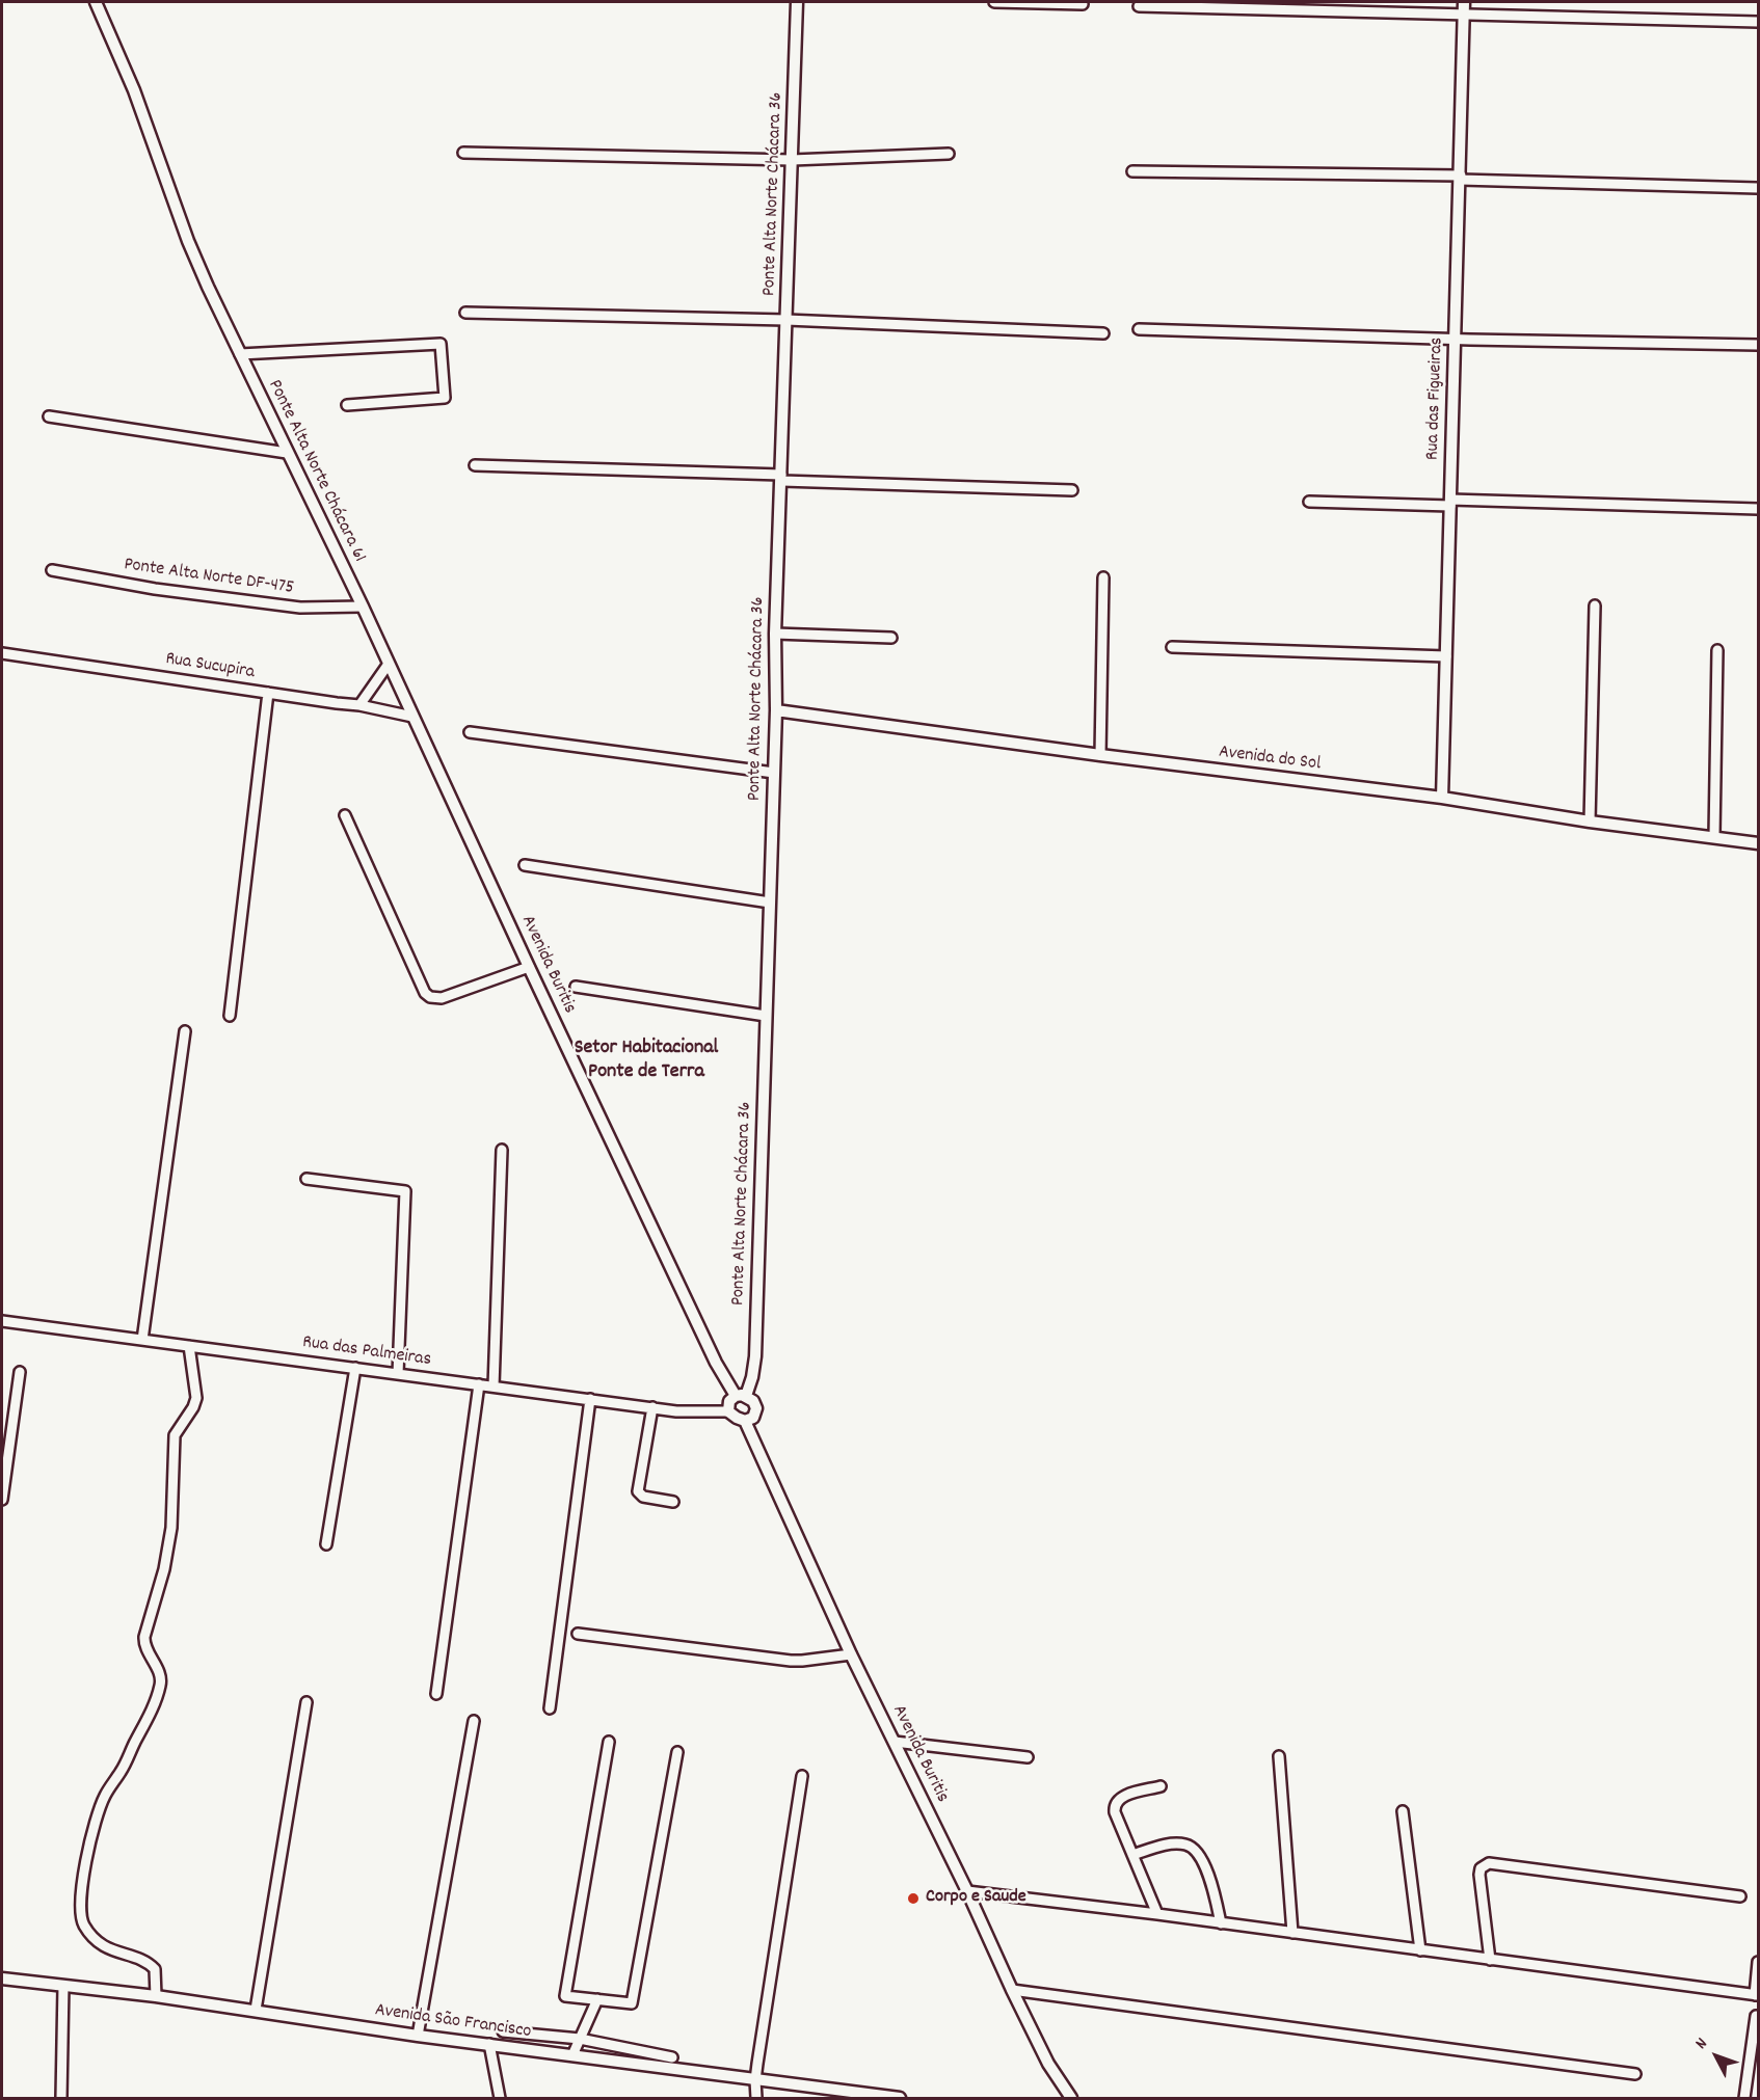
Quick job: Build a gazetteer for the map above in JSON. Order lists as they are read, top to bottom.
{
  "streets": {
    "street": [
      "Ponte Alta Norte Chácara 36",
      "Rua das Figueiras",
      "Ponte Alta Norte Chácara 61",
      "Ponte Alta Norte DF-475",
      "Rua Sucupira",
      "Avenida do Sol",
      "Avenida Buritis",
      "Rua das Palmeiras",
      "Avenida São Francisco"
    ]
  },
  "crossings": [
    ["Ponte Alta Norte Chácara 36", "Avenida do Sol"],
    ["Ponte Alta Norte Chácara 36", "Avenida Buritis"],
    ["Ponte Alta Norte Chácara 36", "Rua das Palmeiras"],
    ["Rua das Figueiras", "Avenida do Sol"],
    ["Ponte Alta Norte Chácara 61", "Ponte Alta Norte DF-475"],
    ["Ponte Alta Norte Chácara 61", "Rua Sucupira"],
    ["Ponte Alta Norte Chácara 61", "Avenida Buritis"],
    ["Rua Sucupira", "Avenida Buritis"],
    ["Avenida Buritis", "Rua das Palmeiras"]
  ],
  "districts": ["Setor Habitacional Ponte de Terra"],
  "places": ["Corpo e Saude"],
  "north": "top left"
}
